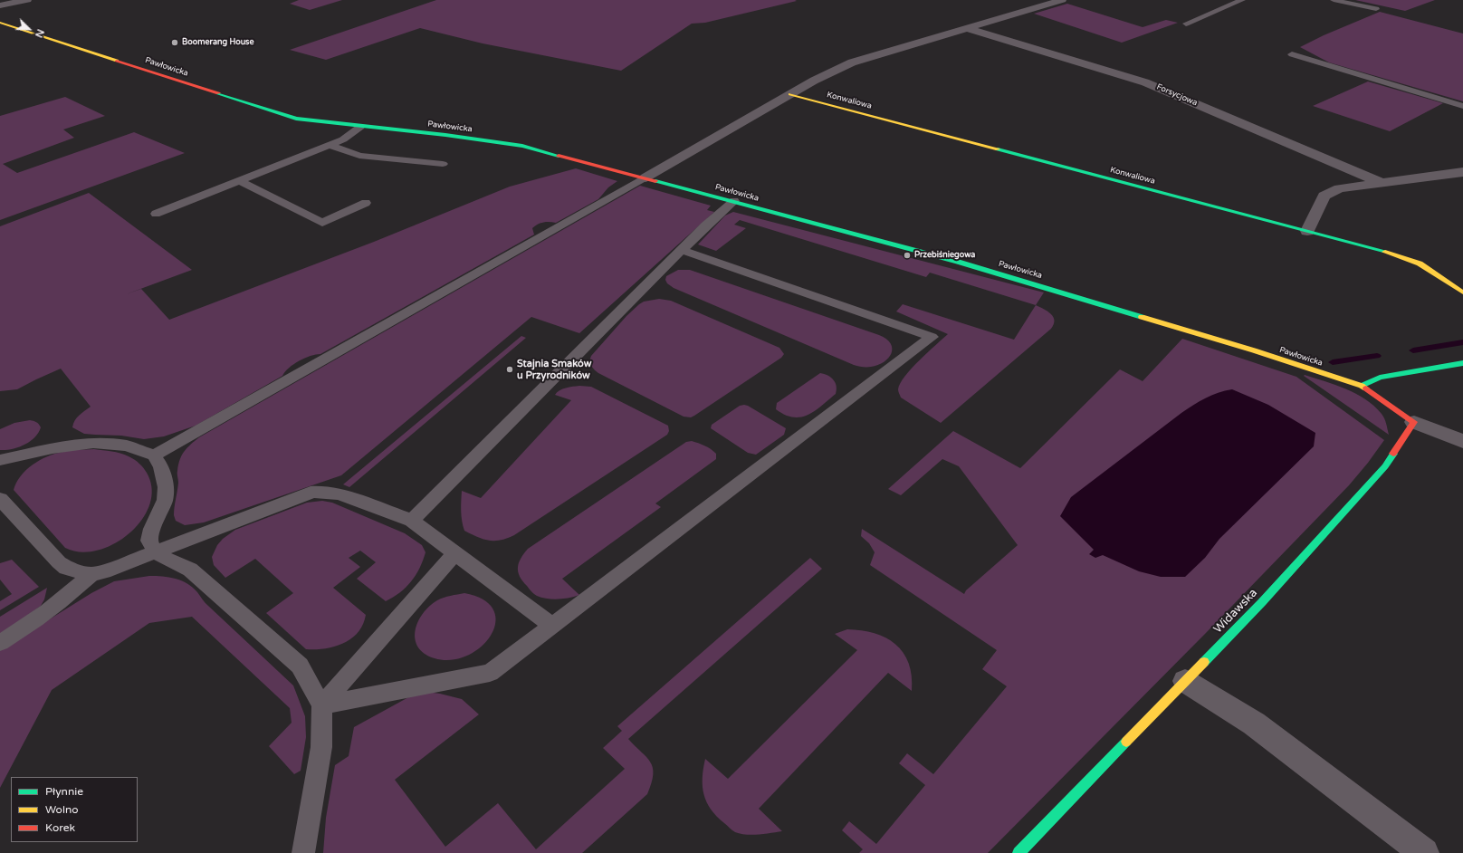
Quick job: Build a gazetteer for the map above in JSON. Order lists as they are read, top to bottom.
{
  "streets": {
    "street": [
      "Pawłowicka",
      "Forsycjowa",
      "Konwaliowa",
      "Widawska"
    ]
  },
  "crossings": [
    ["Forsycjowa", "Konwaliowa"]
  ],
  "places": ["Boomerang House", "Przebiśniegowa", "Stajnia Smaków u Przyrodników"],
  "legend": ["Płynnie", "Wolno", "Korek"],
  "north": "bottom right"
}
